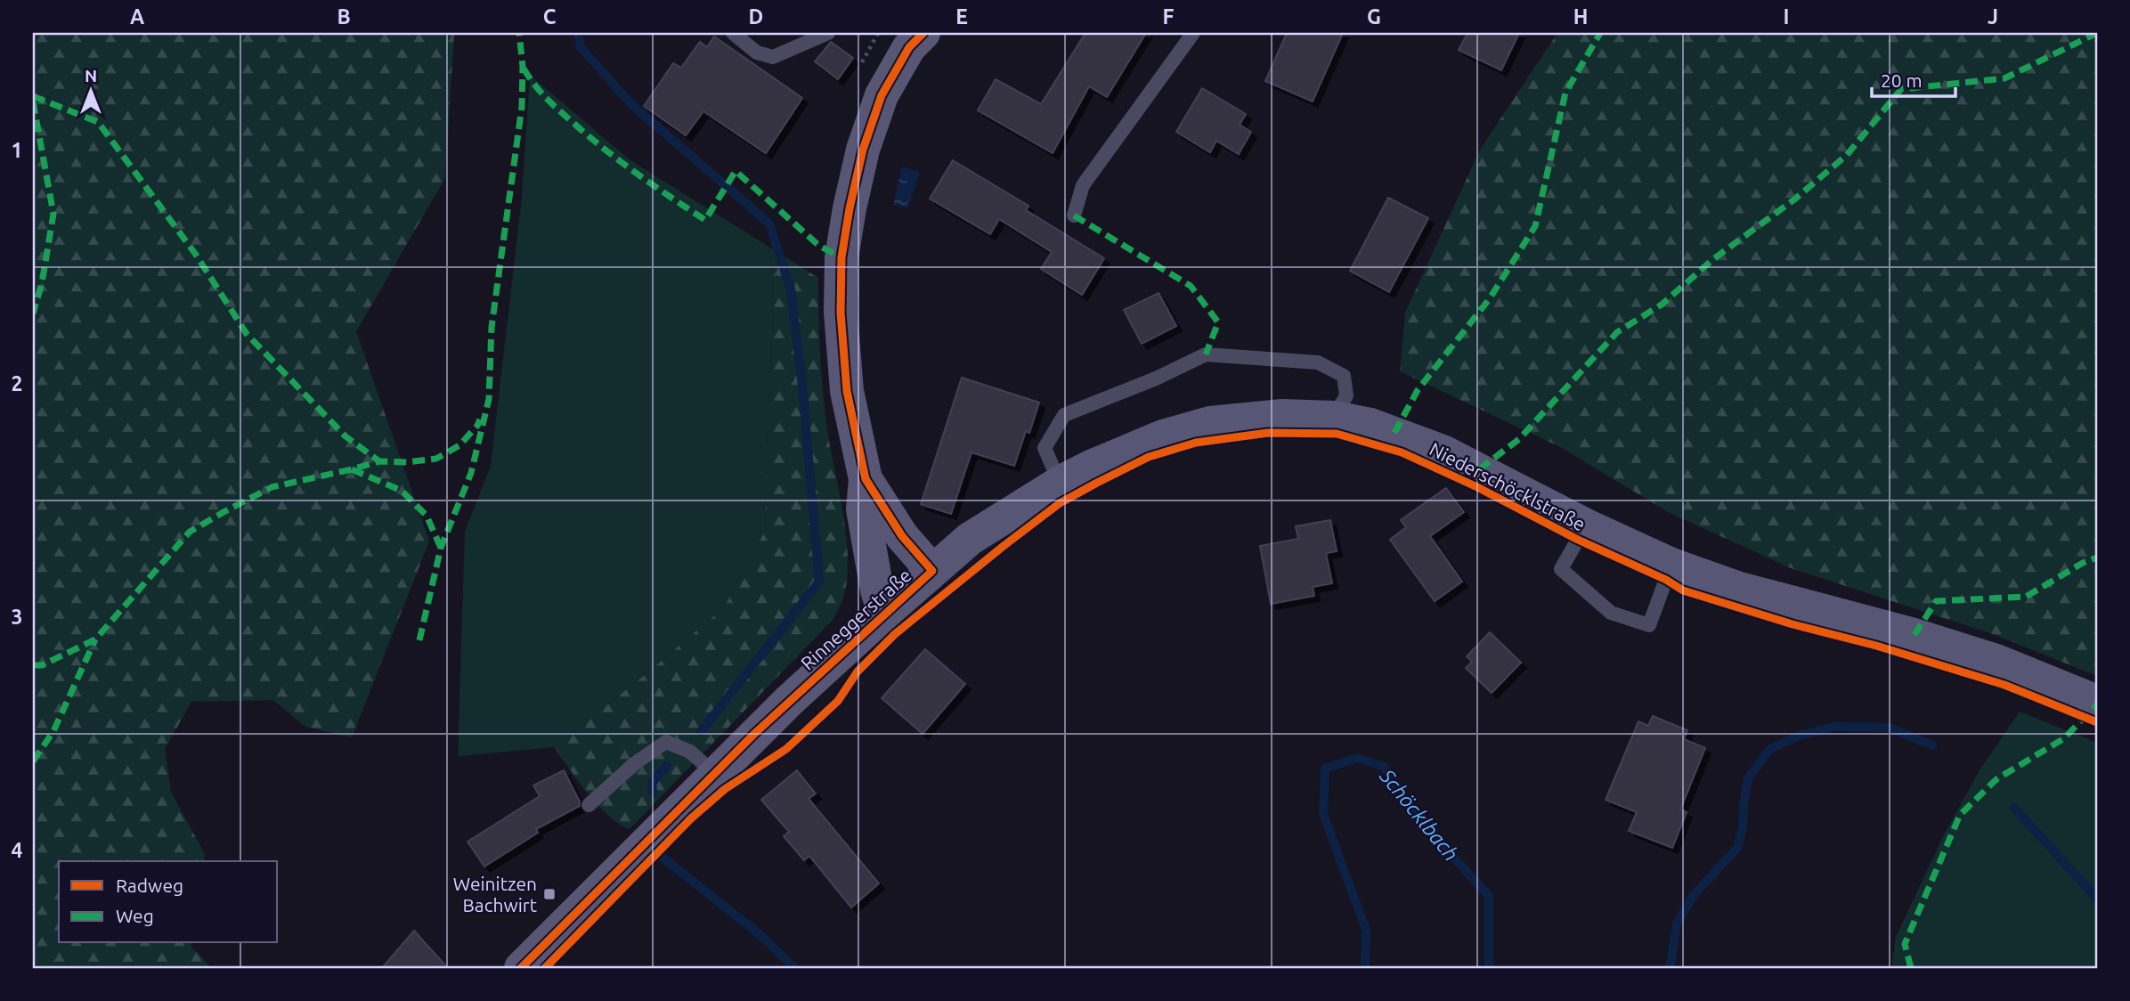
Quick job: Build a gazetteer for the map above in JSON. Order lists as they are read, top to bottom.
{
  "streets": {
    "main road": ["Niederschöcklstraße", "Rinneggerstraße"]
  },
  "crossings": [
    ["Niederschöcklstraße", "Rinneggerstraße"]
  ],
  "water": ["Schöcklbach"],
  "places": {
    "transit": ["Weinitzen Bachwirt"]
  },
  "legend": ["Radweg", "Weg"],
  "scale_bar": "20 m",
  "north": "top",
  "grid": {
    "columns": [
      "A",
      "B",
      "C",
      "D",
      "E",
      "F",
      "G",
      "H",
      "I",
      "J"
    ],
    "rows": [
      "1",
      "2",
      "3",
      "4"
    ]
  }
}
